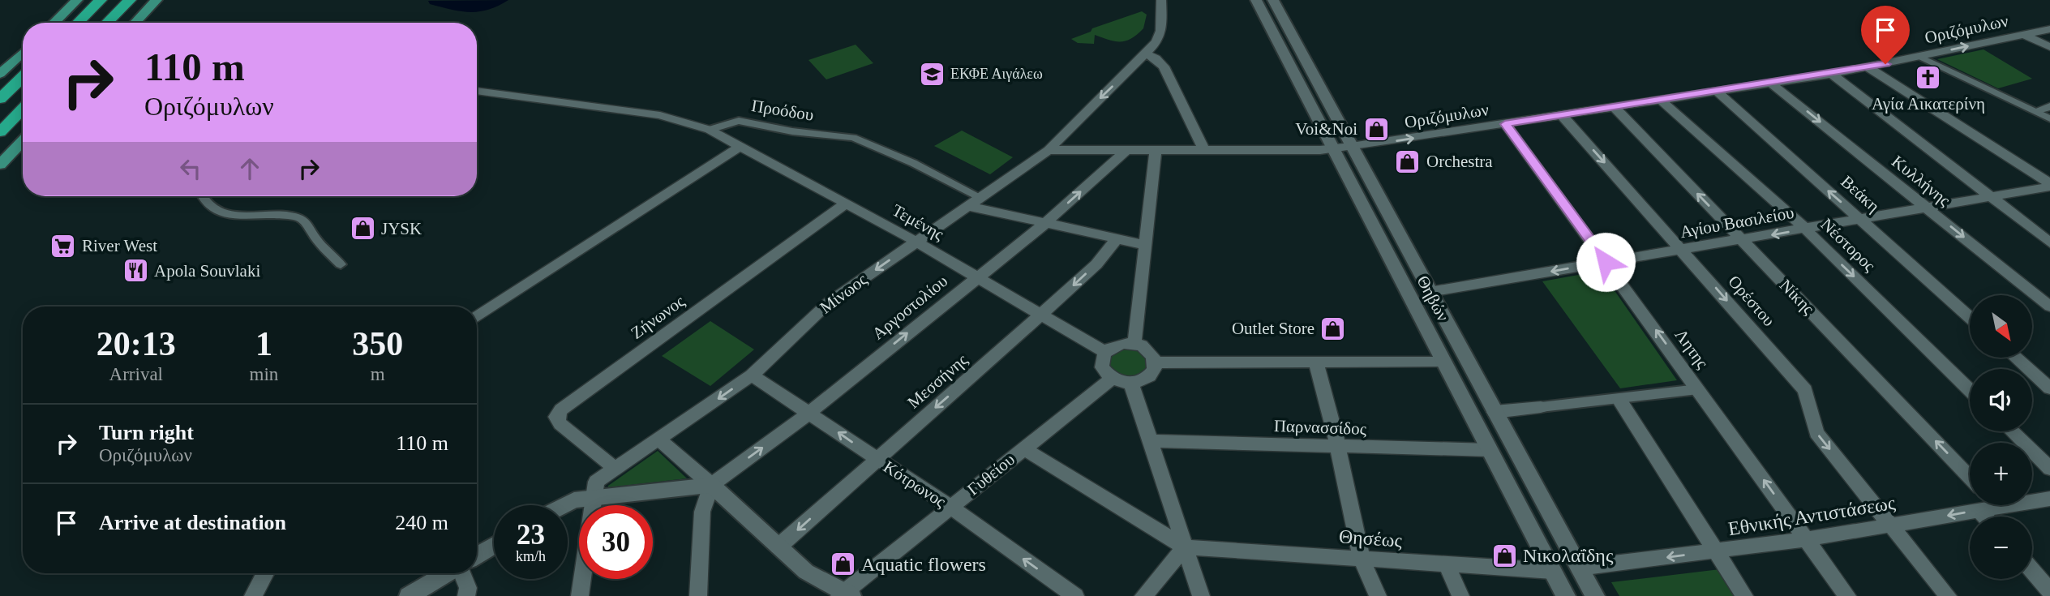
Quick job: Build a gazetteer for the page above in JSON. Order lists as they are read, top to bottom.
{
  "streets": {
    "main road": ["Θηβών"],
    "street": [
      "Οριζόμυλων",
      "Προόδου",
      "Κυλλήνης",
      "Βεάκη",
      "Τεμένης",
      "Αγίου Βασιλείου",
      "Νέστορος",
      "Μίνωος",
      "Νίκης",
      "Ορέστου",
      "Αργοστολίου",
      "Ζήνωνος",
      "Λητης",
      "Μεσσήνης",
      "Παρνασσίδος",
      "Γυθείου",
      "Κότρωνος",
      "Εθνικής Αντιστάσεως",
      "Θησέως"
    ]
  },
  "crossings": [
    ["Οριζόμυλων", "Κυλλήνης"],
    ["Οριζόμυλων", "Βεάκη"],
    ["Οριζόμυλων", "Νέστορος"],
    ["Οριζόμυλων", "Μίνωος"],
    ["Οριζόμυλων", "Νίκης"],
    ["Οριζόμυλων", "Θηβών"],
    ["Οριζόμυλων", "Ορέστου"],
    ["Οριζόμυλων", "Αργοστολίου"],
    ["Οριζόμυλων", "Λητης"],
    ["Προόδου", "Τεμένης"],
    ["Προόδου", "Μίνωος"],
    ["Κυλλήνης", "Αγίου Βασιλείου"],
    ["Βεάκη", "Αγίου Βασιλείου"],
    ["Τεμένης", "Μίνωος"],
    ["Τεμένης", "Αργοστολίου"],
    ["Τεμένης", "Ζήνωνος"],
    ["Τεμένης", "Μεσσήνης"],
    ["Τεμένης", "Γυθείου"],
    ["Αγίου Βασιλείου", "Νέστορος"],
    ["Αγίου Βασιλείου", "Νίκης"],
    ["Αγίου Βασιλείου", "Θηβών"],
    ["Αγίου Βασιλείου", "Ορέστου"],
    ["Αγίου Βασιλείου", "Λητης"],
    ["Μίνωος", "Ζήνωνος"],
    ["Μίνωος", "Κότρωνος"],
    ["Θηβών", "Παρνασσίδος"],
    ["Θηβών", "Εθνικής Αντιστάσεως"],
    ["Θηβών", "Θησέως"],
    ["Ορέστου", "Εθνικής Αντιστάσεως"],
    ["Αργοστολίου", "Κότρωνος"],
    ["Λητης", "Εθνικής Αντιστάσεως"],
    ["Μεσσήνης", "Κότρωνος"],
    ["Γυθείου", "Κότρωνος"]
  ],
  "one_way": [
    "Αγίου Βασιλείου",
    "Νέστορος",
    "Μίνωος",
    "Νίκης",
    "Ορέστου",
    "Αργοστολίου",
    "Μεσσήνης",
    "Εθνικής Αντιστάσεως"
  ],
  "places": {
    "school or university": ["ΕΚΦΕ Αιγάλεω"],
    "church": ["Αγία Αικατερίνη"],
    "shop": [
      "Voi&Noi",
      "Orchestra",
      "JYSK",
      "Outlet Store",
      "Νικολαΐδης",
      "Aquatic flowers"
    ],
    "supermarket": ["River West"],
    "restaurant": ["Apola Souvlaki"]
  },
  "north": "bottom right",
  "page": {
    "turn": ["110 m", "Οριζόμυλων"],
    "map_buttons": ["+", "−"],
    "eta": [
      "20:13",
      "Arrival",
      "1",
      "min",
      "350",
      "m"
    ],
    "list": [
      {
        "name": "Turn right",
        "note": "Οριζόμυλων",
        "value": "110 m"
      },
      {
        "name": "Arrive at destination",
        "value": "240 m"
      }
    ],
    "speed": "23 km/h",
    "limit": "30"
  }
}
